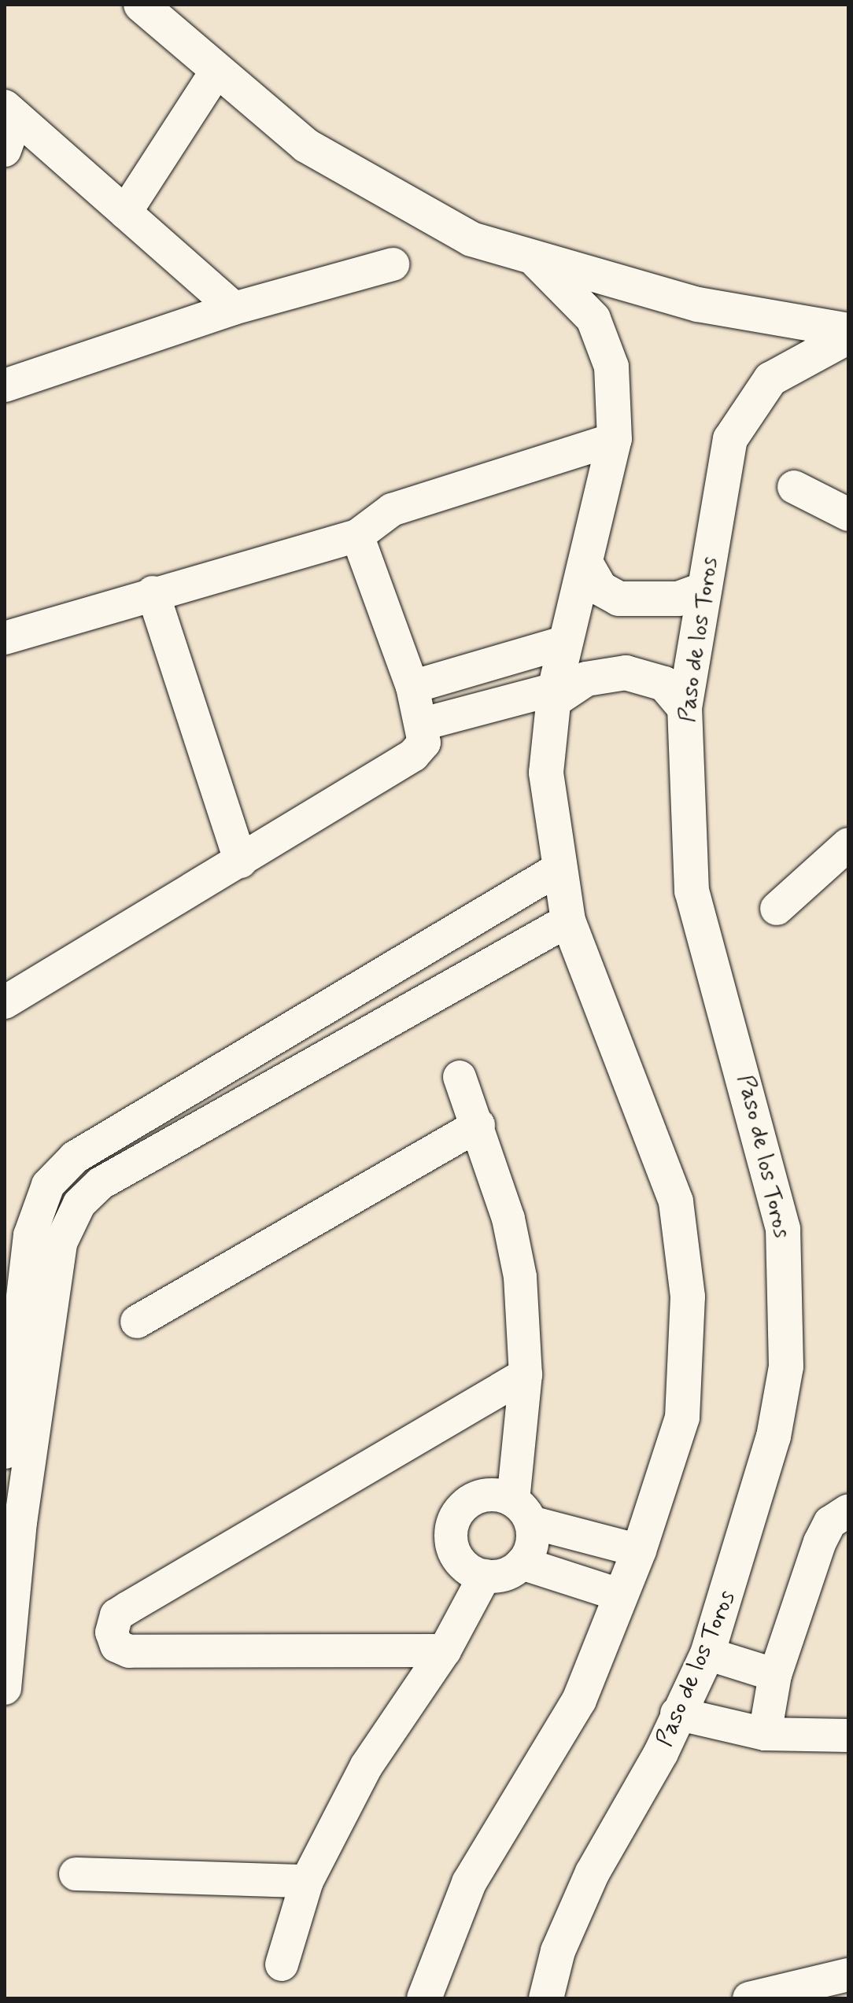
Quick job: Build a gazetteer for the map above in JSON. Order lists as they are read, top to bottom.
{
  "streets": {
    "street": ["Paso de los Toros"]
  }
}
